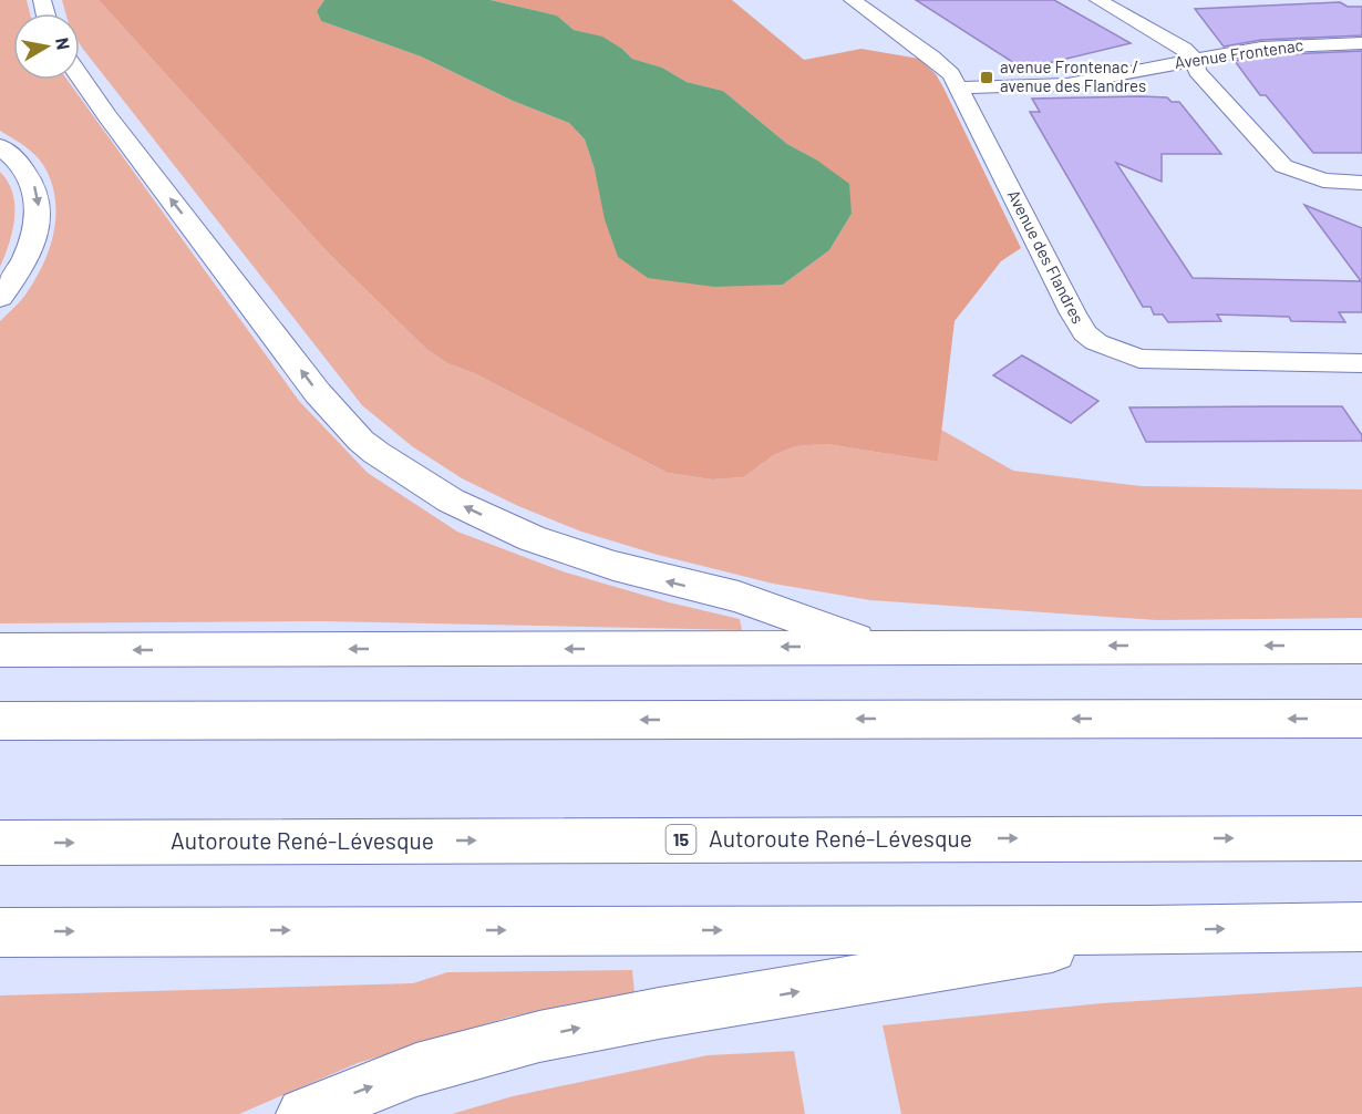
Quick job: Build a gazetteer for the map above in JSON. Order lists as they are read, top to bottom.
{
  "streets": {
    "highway": ["15", "Autoroute René-Lévesque"],
    "street": ["Avenue Frontenac", "Avenue des Flandres"]
  },
  "crossings": [
    ["Avenue Frontenac", "Avenue des Flandres"]
  ],
  "places": {
    "transit": ["avenue Frontenac / avenue des Flandres"]
  },
  "north": "right"
}
